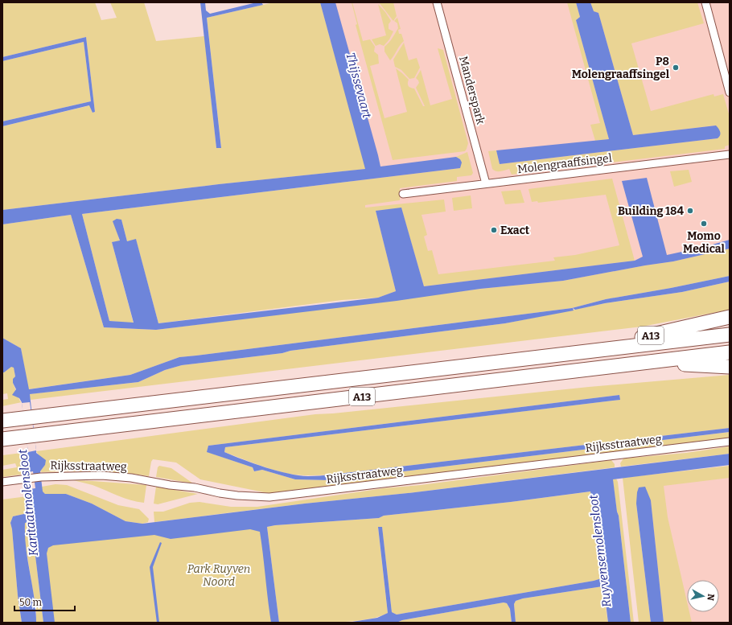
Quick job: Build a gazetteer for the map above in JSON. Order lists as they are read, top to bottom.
{
  "streets": {
    "highway": ["A13"],
    "street": ["Manderspark", "Molengraaffsingel", "Rijksstraatweg"]
  },
  "crossings": [
    ["Manderspark", "Molengraaffsingel"]
  ],
  "water": ["Thijssevaart", "Karitaatmolensloot", "Ruyvensemolensloot"],
  "parks": ["Park Ruyven Noord"],
  "places": [
    "P8 Molengraaffsingel",
    "Building 184",
    "Momo Medical",
    "Exact"
  ],
  "scale_bar": "50 m",
  "north": "right"
}
